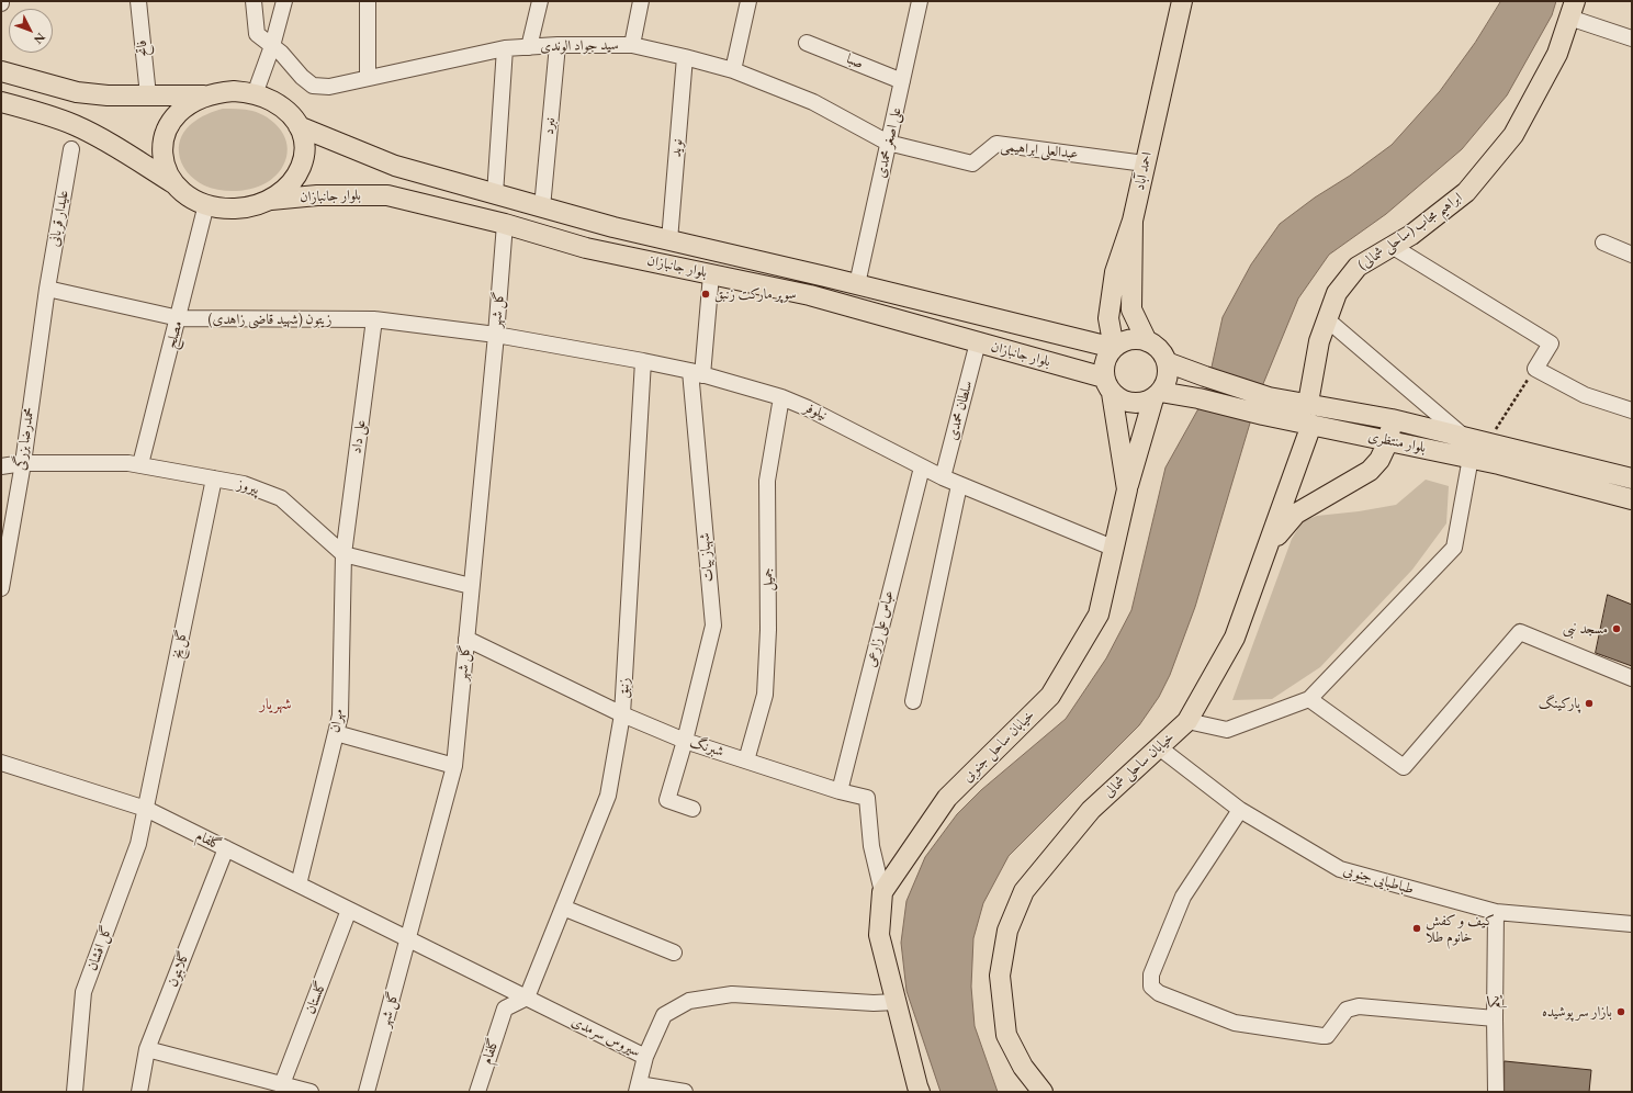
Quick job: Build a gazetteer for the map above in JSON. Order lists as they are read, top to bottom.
{
  "streets": {
    "main road": [
      "احمد آباد",
      "بلوار جانبازان",
      "ابراهیم مجاب (ساحلی شمالی)",
      "بلوار منتظری",
      "خیابان ساحل جنوبی",
      "خیابان ساحلی شمالی"
    ],
    "street": [
      "سید جواد الوندی",
      "فاتح",
      "صبا",
      "نبرد",
      "علی اصغر محمدی",
      "نوید",
      "عبدالعلی ابراهیمی",
      "علیدار قربانی",
      "گل شهر",
      "زیتون (شهید قاضی زاهدی)",
      "مصلح",
      "سلطان محمدی",
      "نیلوفر",
      "علی داد",
      "محمدرضا بزرگی",
      "پیروز",
      "شهباز بیات",
      "جمیل",
      "عباس علی زارعی",
      "گل یخ",
      "زنبق",
      "مهران",
      "شبرنگ",
      "گلفام",
      "طباطبایی جنوبی",
      "گل افشان",
      "گلابتون",
      "گلستان",
      "یکم",
      "سیروس سرمدی"
    ]
  },
  "crossings": [
    ["سید جواد الوندی", "نبرد"],
    ["سید جواد الوندی", "علی اصغر محمدی"],
    ["سید جواد الوندی", "نوید"],
    ["سید جواد الوندی", "عبدالعلی ابراهیمی"],
    ["صبا", "علی اصغر محمدی"],
    ["نبرد", "بلوار جانبازان"],
    ["علی اصغر محمدی", "عبدالعلی ابراهیمی"],
    ["علی اصغر محمدی", "بلوار جانبازان"],
    ["نوید", "بلوار جانبازان"],
    ["عبدالعلی ابراهیمی", "احمد آباد"],
    ["احمد آباد", "بلوار جانبازان"],
    ["احمد آباد", "بلوار منتظری"],
    ["احمد آباد", "خیابان ساحل جنوبی"],
    ["بلوار جانبازان", "گل شهر"],
    ["بلوار جانبازان", "مصلح"],
    ["بلوار جانبازان", "سلطان محمدی"],
    ["بلوار جانبازان", "بلوار منتظری"],
    ["بلوار جانبازان", "شهباز بیات"],
    ["بلوار جانبازان", "خیابان ساحل جنوبی"],
    ["علیدار قربانی", "زیتون (شهید قاضی زاهدی)"],
    ["علیدار قربانی", "محمدرضا بزرگی"],
    ["ابراهیم مجاب (ساحلی شمالی)", "بلوار منتظری"],
    ["گل شهر", "زیتون (شهید قاضی زاهدی)"],
    ["گل شهر", "نیلوفر"],
    ["گل شهر", "پیروز"],
    ["گل شهر", "شبرنگ"],
    ["گل شهر", "گلفام"],
    ["گل شهر", "سیروس سرمدی"],
    ["زیتون (شهید قاضی زاهدی)", "مصلح"],
    ["زیتون (شهید قاضی زاهدی)", "نیلوفر"],
    ["زیتون (شهید قاضی زاهدی)", "علی داد"],
    ["زیتون (شهید قاضی زاهدی)", "محمدرضا بزرگی"],
    ["مصلح", "پیروز"],
    ["سلطان محمدی", "نیلوفر"],
    ["نیلوفر", "شهباز بیات"],
    ["نیلوفر", "جمیل"],
    ["نیلوفر", "عباس علی زارعی"],
    ["نیلوفر", "زنبق"],
    ["نیلوفر", "خیابان ساحل جنوبی"],
    ["علی داد", "پیروز"],
    ["علی داد", "مهران"],
    ["محمدرضا بزرگی", "پیروز"],
    ["بلوار منتظری", "خیابان ساحل جنوبی"],
    ["بلوار منتظری", "خیابان ساحلی شمالی"],
    ["پیروز", "گل یخ"],
    ["پیروز", "مهران"],
    ["شهباز بیات", "شبرنگ"],
    ["جمیل", "شبرنگ"],
    ["عباس علی زارعی", "شبرنگ"],
    ["گل یخ", "گلفام"],
    ["گل یخ", "گل افشان"],
    ["زنبق", "شبرنگ"],
    ["زنبق", "گلفام"],
    ["زنبق", "سیروس سرمدی"],
    ["مهران", "گلفام"],
    ["خیابان ساحل جنوبی", "شبرنگ"],
    ["خیابان ساحل جنوبی", "سیروس سرمدی"],
    ["خیابان ساحلی شمالی", "طباطبایی جنوبی"],
    ["گلفام", "گل افشان"],
    ["گلفام", "گلابتون"],
    ["گلفام", "گلستان"],
    ["گلفام", "سیروس سرمدی"],
    ["طباطبایی جنوبی", "یکم"]
  ],
  "districts": ["شهریار"],
  "places": [
    "سوپر مارکت زنبق",
    "مسجد نبی",
    "پارکینگ",
    "کیف و کفش خانوم طلا",
    "بازار سر پوشیده"
  ],
  "north": "bottom right"
}
